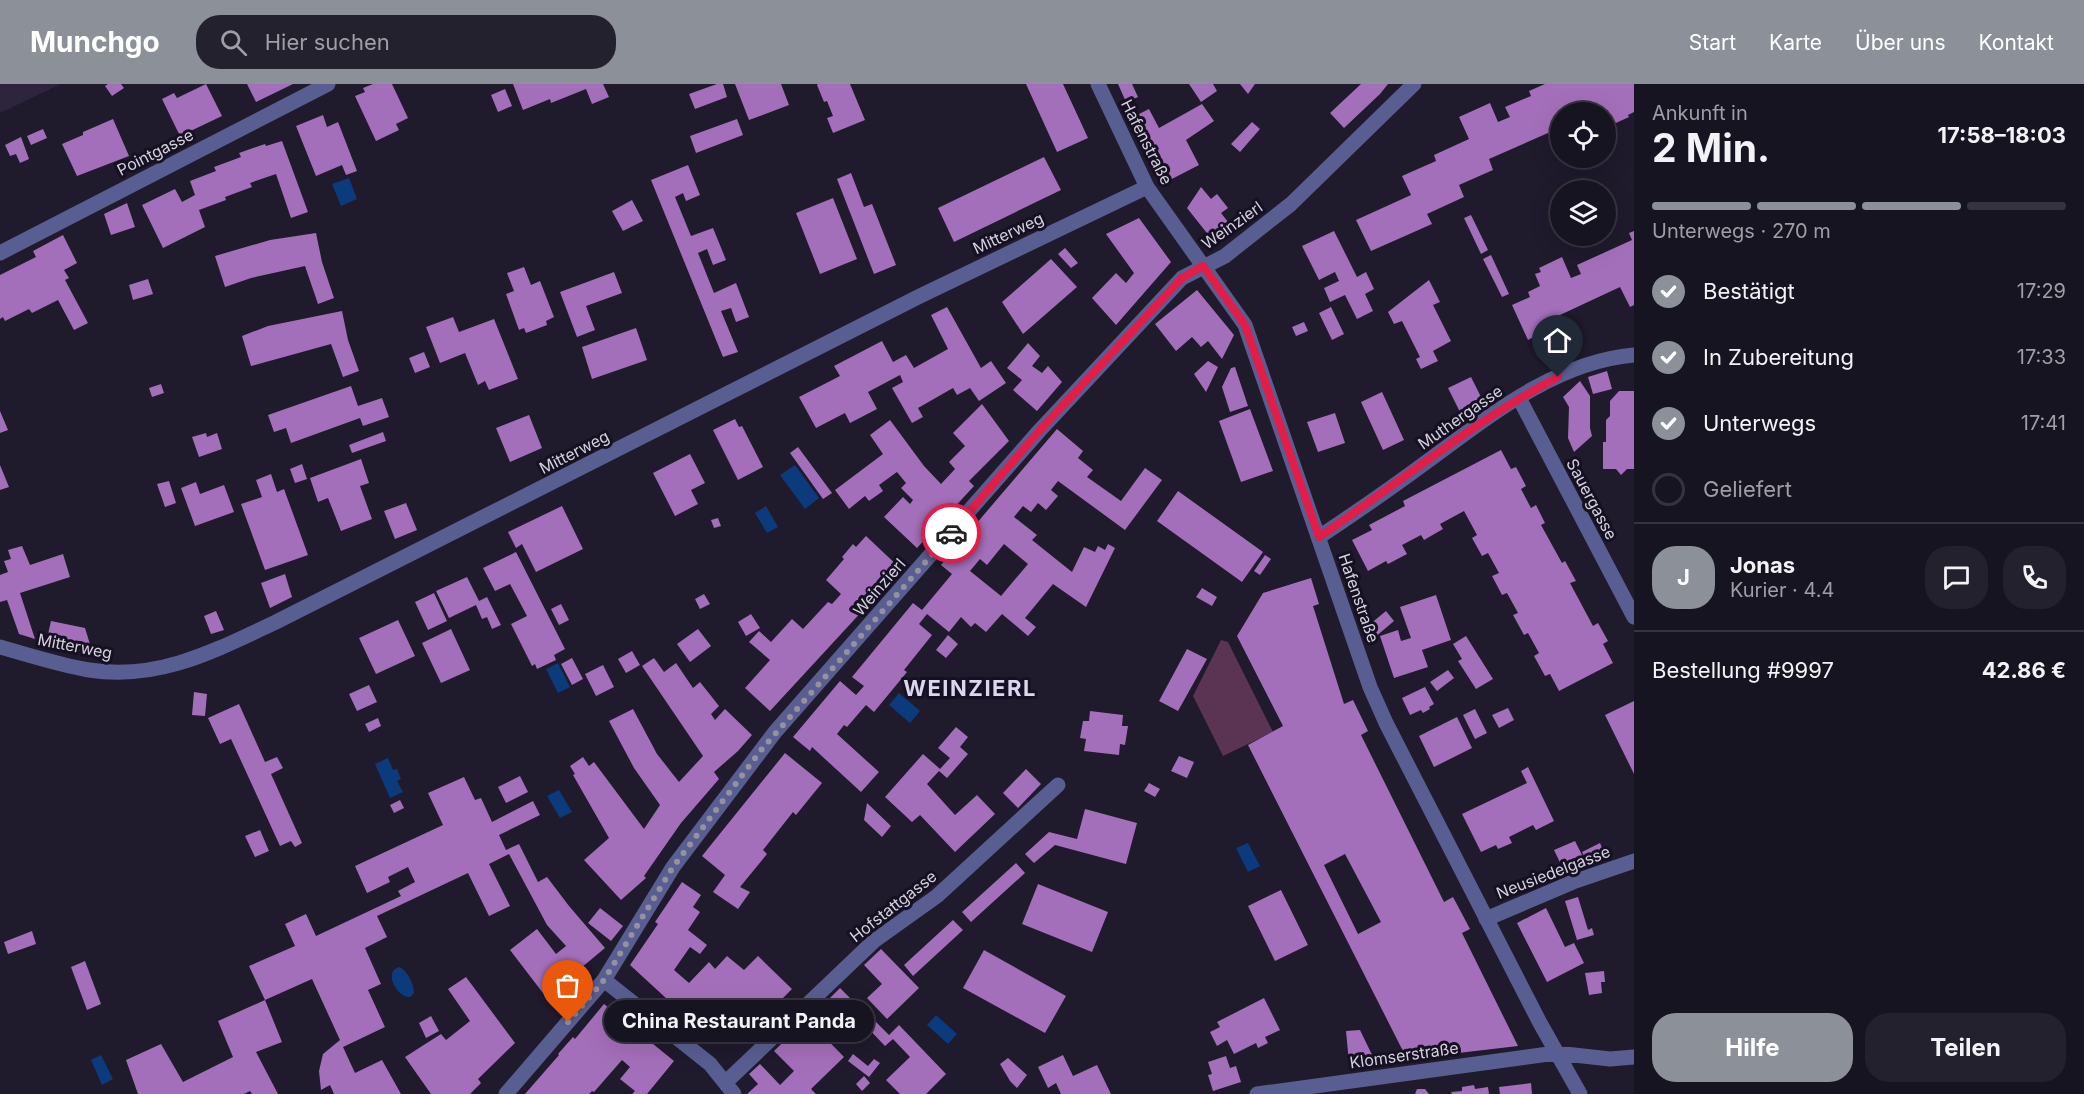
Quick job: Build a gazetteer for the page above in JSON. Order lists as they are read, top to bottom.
{
  "streets": {
    "street": [
      "Hafenstraße",
      "Pointgasse",
      "Weinzierl",
      "Mitterweg",
      "Muthergasse",
      "Sauergasse",
      "Neusiedelgasse",
      "Hofstattgasse",
      "Klomserstraße"
    ]
  },
  "crossings": [
    ["Hafenstraße", "Weinzierl"],
    ["Hafenstraße", "Mitterweg"],
    ["Hafenstraße", "Muthergasse"],
    ["Hafenstraße", "Neusiedelgasse"],
    ["Hafenstraße", "Klomserstraße"],
    ["Muthergasse", "Sauergasse"]
  ],
  "districts": ["WEINZIERL"],
  "places": ["China Restaurant Panda"],
  "page": {
    "header": "Munchgo",
    "search": "Hier suchen",
    "nav": [
      "Start",
      "Karte",
      "Über uns",
      "Kontakt"
    ],
    "heading": ["2 Min.", "Ankunft in", "17:58–18:03"],
    "panel": [
      "Jonas",
      "Kurier · 4.4",
      "Bestellung #9997",
      "42.86 €"
    ],
    "bar": "Unterwegs · 270 m",
    "list": [
      ["Bestätigt", "17:29"],
      ["In Zubereitung", "17:33"],
      ["Unterwegs", "17:41"],
      "Geliefert"
    ],
    "round": "J",
    "bubble": "China Restaurant Panda",
    "buttons": ["Hilfe", "Teilen"]
  }
}
